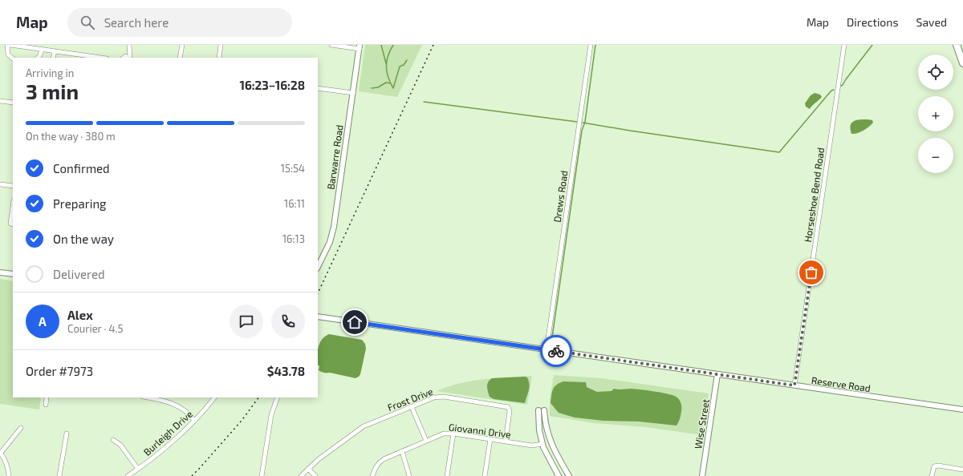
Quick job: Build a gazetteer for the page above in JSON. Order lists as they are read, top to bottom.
{
  "streets": {
    "street": [
      "Barwarre Road",
      "Horseshoe Bend Road",
      "Drews Road",
      "Reserve Road",
      "Frost Drive",
      "Wise Street",
      "Giovanni Drive",
      "Burleigh Drive"
    ]
  },
  "crossings": [
    ["Horseshoe Bend Road", "Reserve Road"],
    ["Drews Road", "Reserve Road"],
    ["Reserve Road", "Wise Street"],
    ["Frost Drive", "Giovanni Drive"]
  ],
  "page": {
    "header": "Map",
    "search": "Search here",
    "nav": ["Map", "Directions", "Saved"],
    "map_buttons": ["+", "−"],
    "heading": ["3 min", "Arriving in", "16:23–16:28"],
    "panel": [
      "Alex",
      "Courier · 4.5",
      "Order #7973",
      "$43.78"
    ],
    "bar": "On the way · 380 m",
    "list": [
      ["Confirmed", "15:54"],
      ["Preparing", "16:11"],
      ["On the way", "16:13"],
      "Delivered"
    ],
    "round": "A"
  }
}
